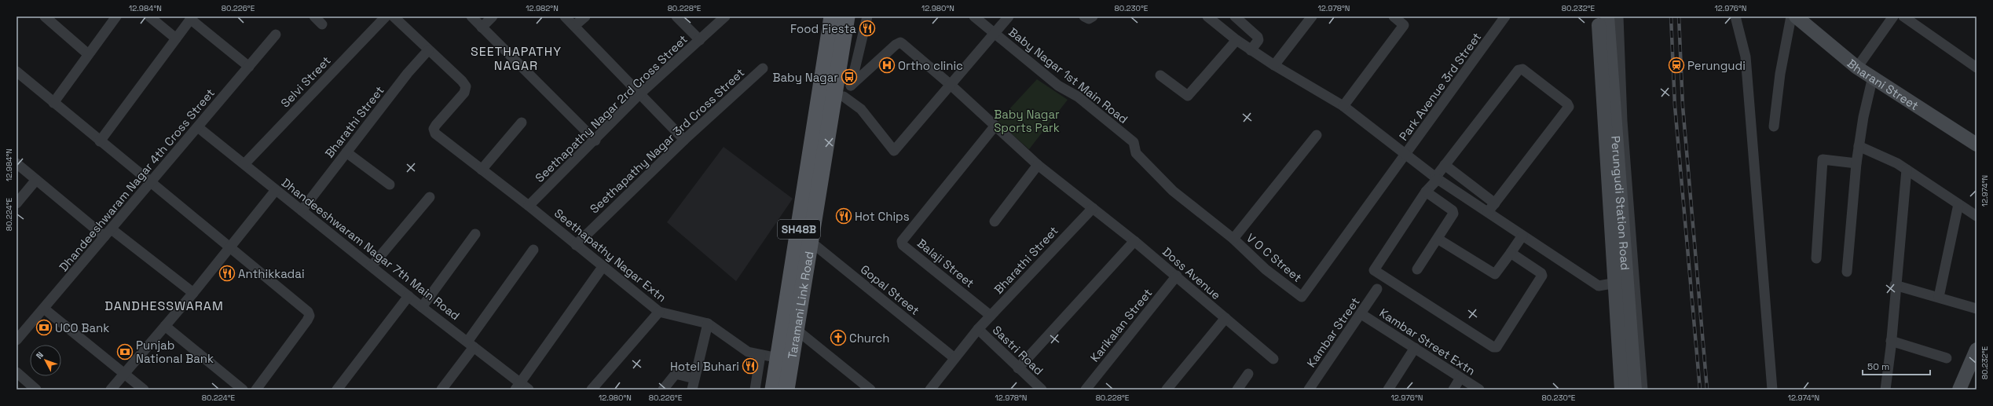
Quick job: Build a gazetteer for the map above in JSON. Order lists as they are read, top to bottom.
{
  "streets": {
    "main road": ["SH48B", "Taramani Link Road"],
    "street": [
      "Baby Nagar 1st Main Road",
      "Selvi Street",
      "Bharani Street",
      "Park Avenue 3rd Street",
      "Seethapathy Nagar 2rd Cross Street",
      "Bharathi Street",
      "Seethapathy Nagar 3rd Cross Street",
      "Dhandeeshwaram Nagar 4th Cross Street",
      "Perungudi Station Road",
      "Dhandeeshwaram Nagar 7th Main Road",
      "Seethapathy Nagar Extn",
      "V O C Street",
      "Balaji Street",
      "Doss Avenue",
      "Gopal Street",
      "Karikalan Street",
      "Kambar Street",
      "Kambar Street Extn",
      "Sastri Road"
    ]
  },
  "crossings": [
    ["Baby Nagar 1st Main Road", "V O C Street"],
    ["Selvi Street", "Dhandeeshwaram Nagar 7th Main Road"],
    ["Park Avenue 3rd Street", "V O C Street"],
    ["Seethapathy Nagar 2rd Cross Street", "Seethapathy Nagar Extn"],
    ["Bharathi Street", "Dhandeeshwaram Nagar 7th Main Road"],
    ["Bharathi Street", "Seethapathy Nagar Extn"],
    ["Bharathi Street", "Balaji Street"],
    ["Bharathi Street", "Doss Avenue"],
    ["Bharathi Street", "Gopal Street"],
    ["Bharathi Street", "Sastri Road"],
    ["Seethapathy Nagar 3rd Cross Street", "Seethapathy Nagar Extn"],
    ["Dhandeeshwaram Nagar 4th Cross Street", "Dhandeeshwaram Nagar 7th Main Road"],
    ["Seethapathy Nagar Extn", "Taramani Link Road"],
    ["Balaji Street", "Doss Avenue"],
    ["Doss Avenue", "Karikalan Street"],
    ["Gopal Street", "Taramani Link Road"],
    ["Kambar Street", "Kambar Street Extn"]
  ],
  "districts": ["SEETHAPATHY NAGAR", "DANDHESSWARAM"],
  "parks": ["Baby Nagar Sports Park"],
  "places": {
    "restaurant": [
      "Food Fiesta",
      "Hot Chips",
      "Anthikkadai",
      "Hotel Buhari"
    ],
    "hospital": ["Ortho clinic"],
    "station": ["Perungudi"],
    "bus stop": ["Baby Nagar"],
    "bank": ["UCO Bank", "Punjab National Bank"],
    "church": ["Church"]
  },
  "scale_bar": "50 m",
  "north": "top left",
  "coordinates": [
    "12.984°N",
    "80.226°E",
    "12.982°N",
    "80.228°E",
    "12.980°N",
    "80.230°E",
    "12.978°N",
    "80.232°E",
    "12.976°N",
    "12.974°N",
    "80.224°E"
  ]
}
